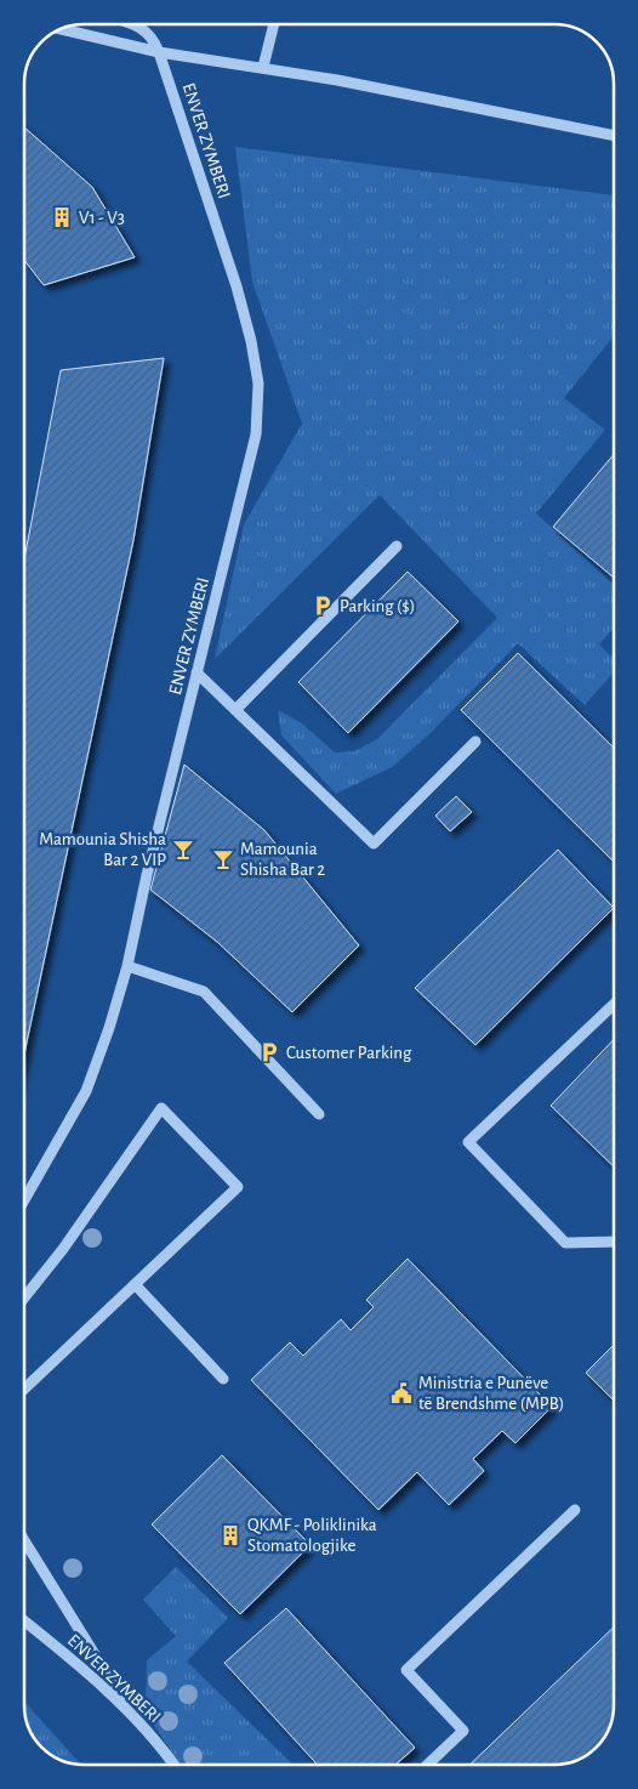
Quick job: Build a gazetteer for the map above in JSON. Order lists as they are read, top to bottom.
{
  "streets": {
    "street": ["ENVER ZYMBERI"]
  },
  "places": {
    "building": ["V1 - V3", "QKMF - Poliklinika Stomatologjike"],
    "parking": ["Parking ($)", "Customer Parking"],
    "bar": ["Mamounia Shisha Bar 2 VIP", "Mamounia Shisha Bar 2"],
    "public building": ["Ministria e Punëve të Brendshme (MPB)"]
  }
}
